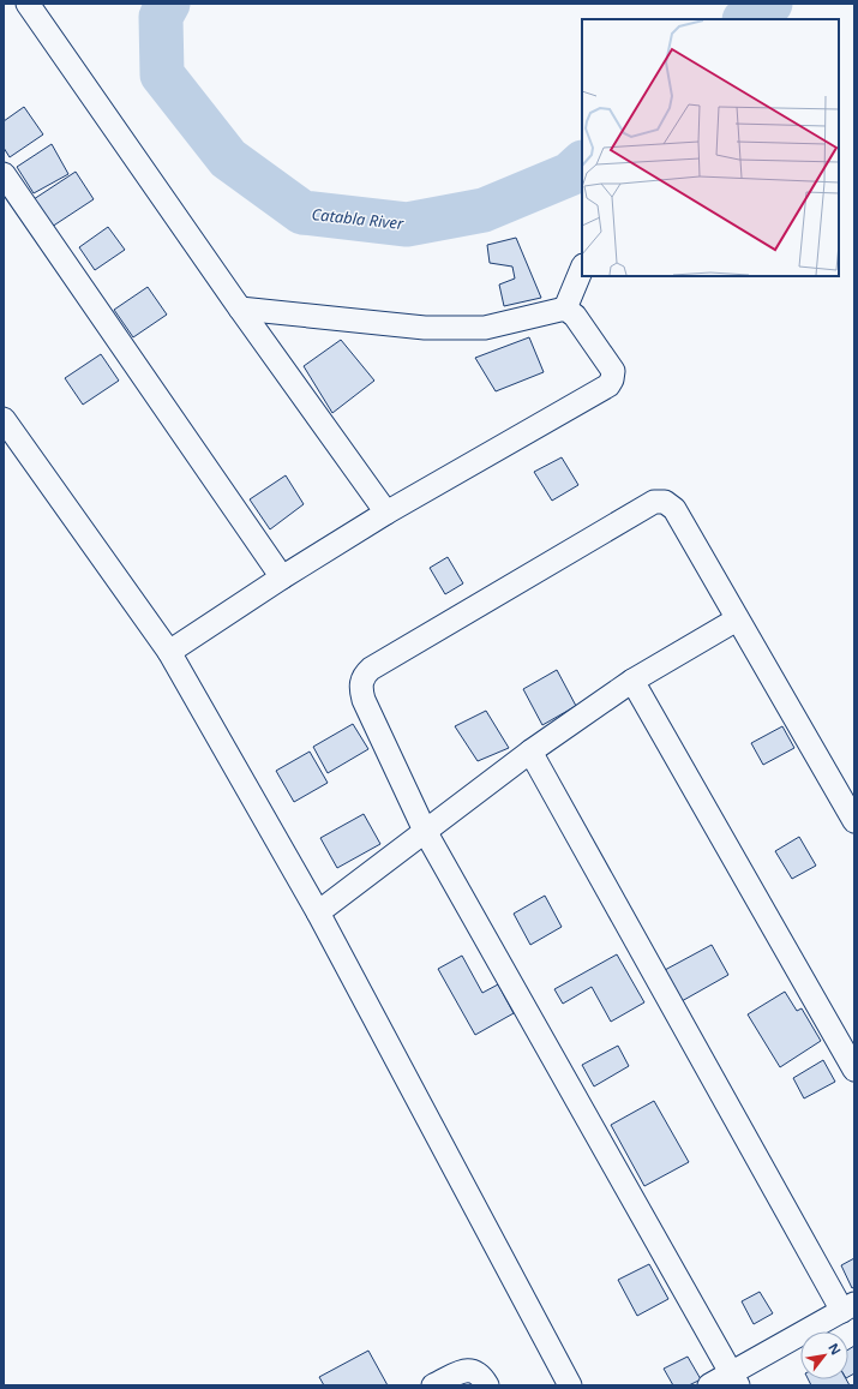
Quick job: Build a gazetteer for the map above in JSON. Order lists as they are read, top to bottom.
{
  "water": ["Catabla River"],
  "north": "top right"
}
